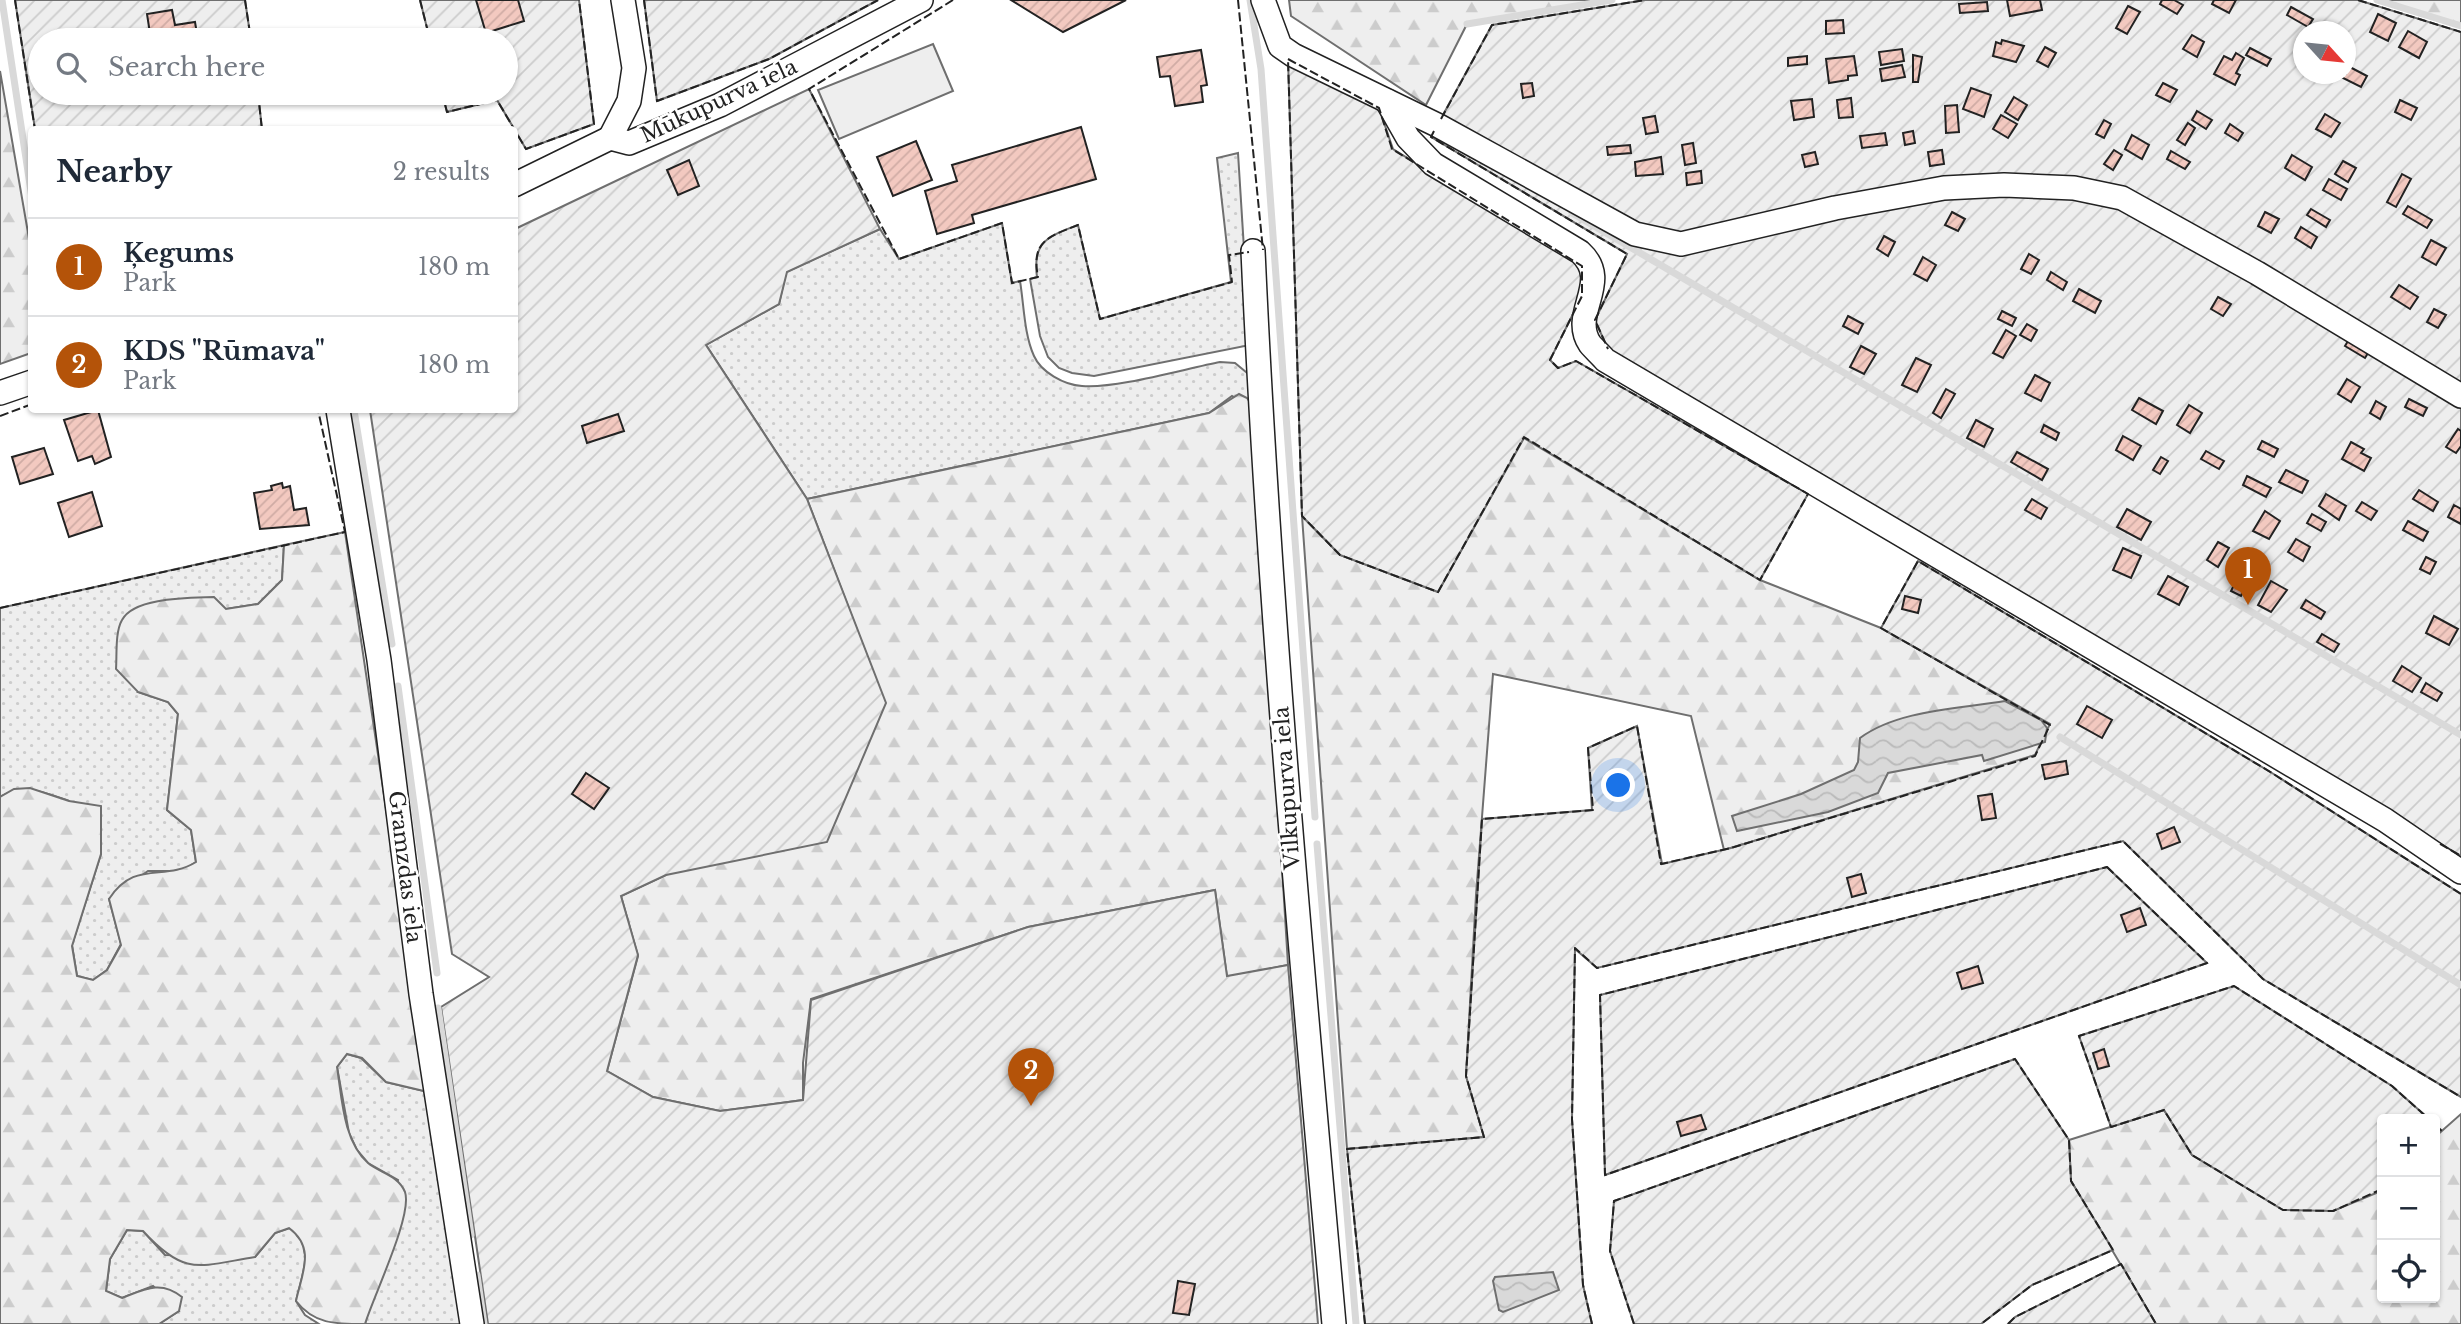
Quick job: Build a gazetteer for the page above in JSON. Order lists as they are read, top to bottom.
{
  "streets": {
    "street": ["Mūkupurva iela", "Vilkupurva iela", "Gramzdas iela"]
  },
  "north": "bottom right",
  "page": {
    "search": "Search here",
    "heading": ["Nearby", "2 results"],
    "list": [
      {
        "mark": "1",
        "name": "Ķegums",
        "note": "Park",
        "value": "180 m"
      },
      {
        "mark": "2",
        "name": "KDS \"Rūmava\"",
        "note": "Park",
        "value": "180 m"
      }
    ],
    "pins": ["1", "2"],
    "map_buttons": ["+", "−"]
  }
}
